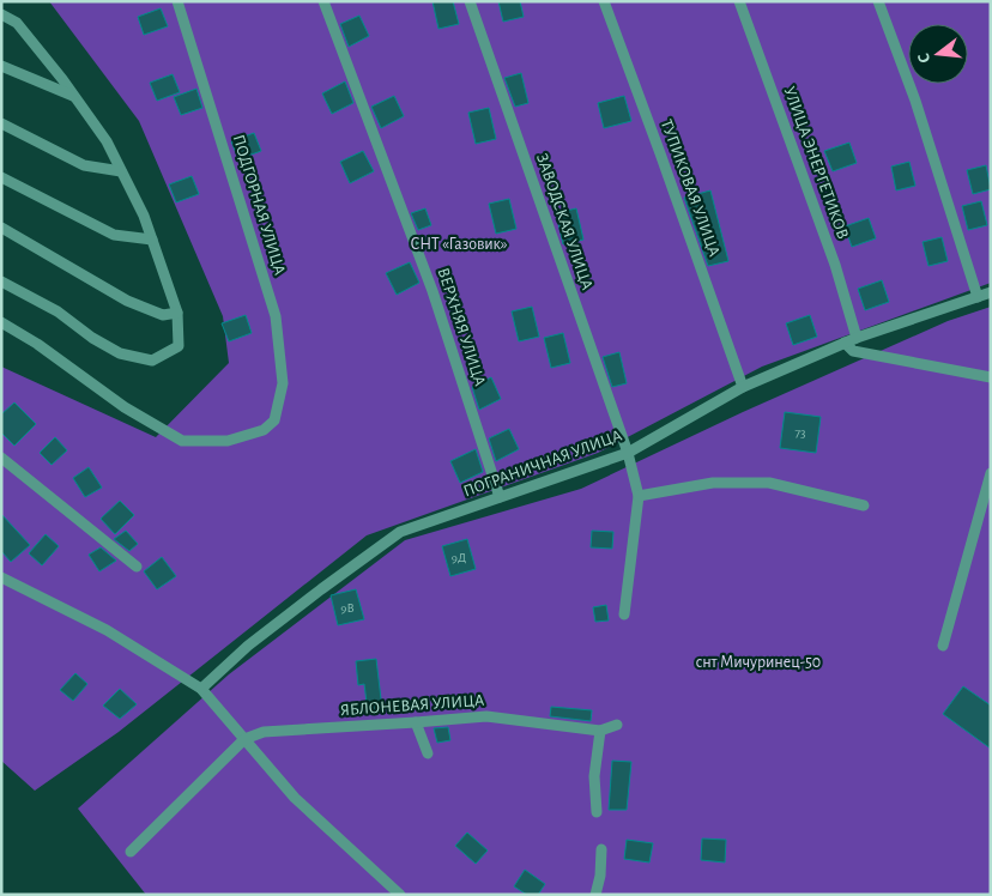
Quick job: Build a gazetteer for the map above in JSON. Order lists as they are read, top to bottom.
{
  "streets": {
    "street": [
      "УЛИЦА ЭНЕРГЕТИКОВ",
      "ТУПИКОВАЯ УЛИЦА",
      "ПОДГОРНАЯ УЛИЦА",
      "ЗАВОДСКАЯ УЛИЦА",
      "ВЕРХНЯЯ УЛИЦА",
      "ПОГРАНИЧНАЯ УЛИЦА",
      "ЯБЛОНЕВАЯ УЛИЦА"
    ]
  },
  "crossings": [
    ["УЛИЦА ЭНЕРГЕТИКОВ", "ПОГРАНИЧНАЯ УЛИЦА"],
    ["ТУПИКОВАЯ УЛИЦА", "ПОГРАНИЧНАЯ УЛИЦА"],
    ["ЗАВОДСКАЯ УЛИЦА", "ПОГРАНИЧНАЯ УЛИЦА"],
    ["ВЕРХНЯЯ УЛИЦА", "ПОГРАНИЧНАЯ УЛИЦА"]
  ],
  "parks": ["СНТ «Газовик»", "снт Мичуринец-50"],
  "house_numbers": ["73", "9Д", "9В"],
  "north": "left"
}
